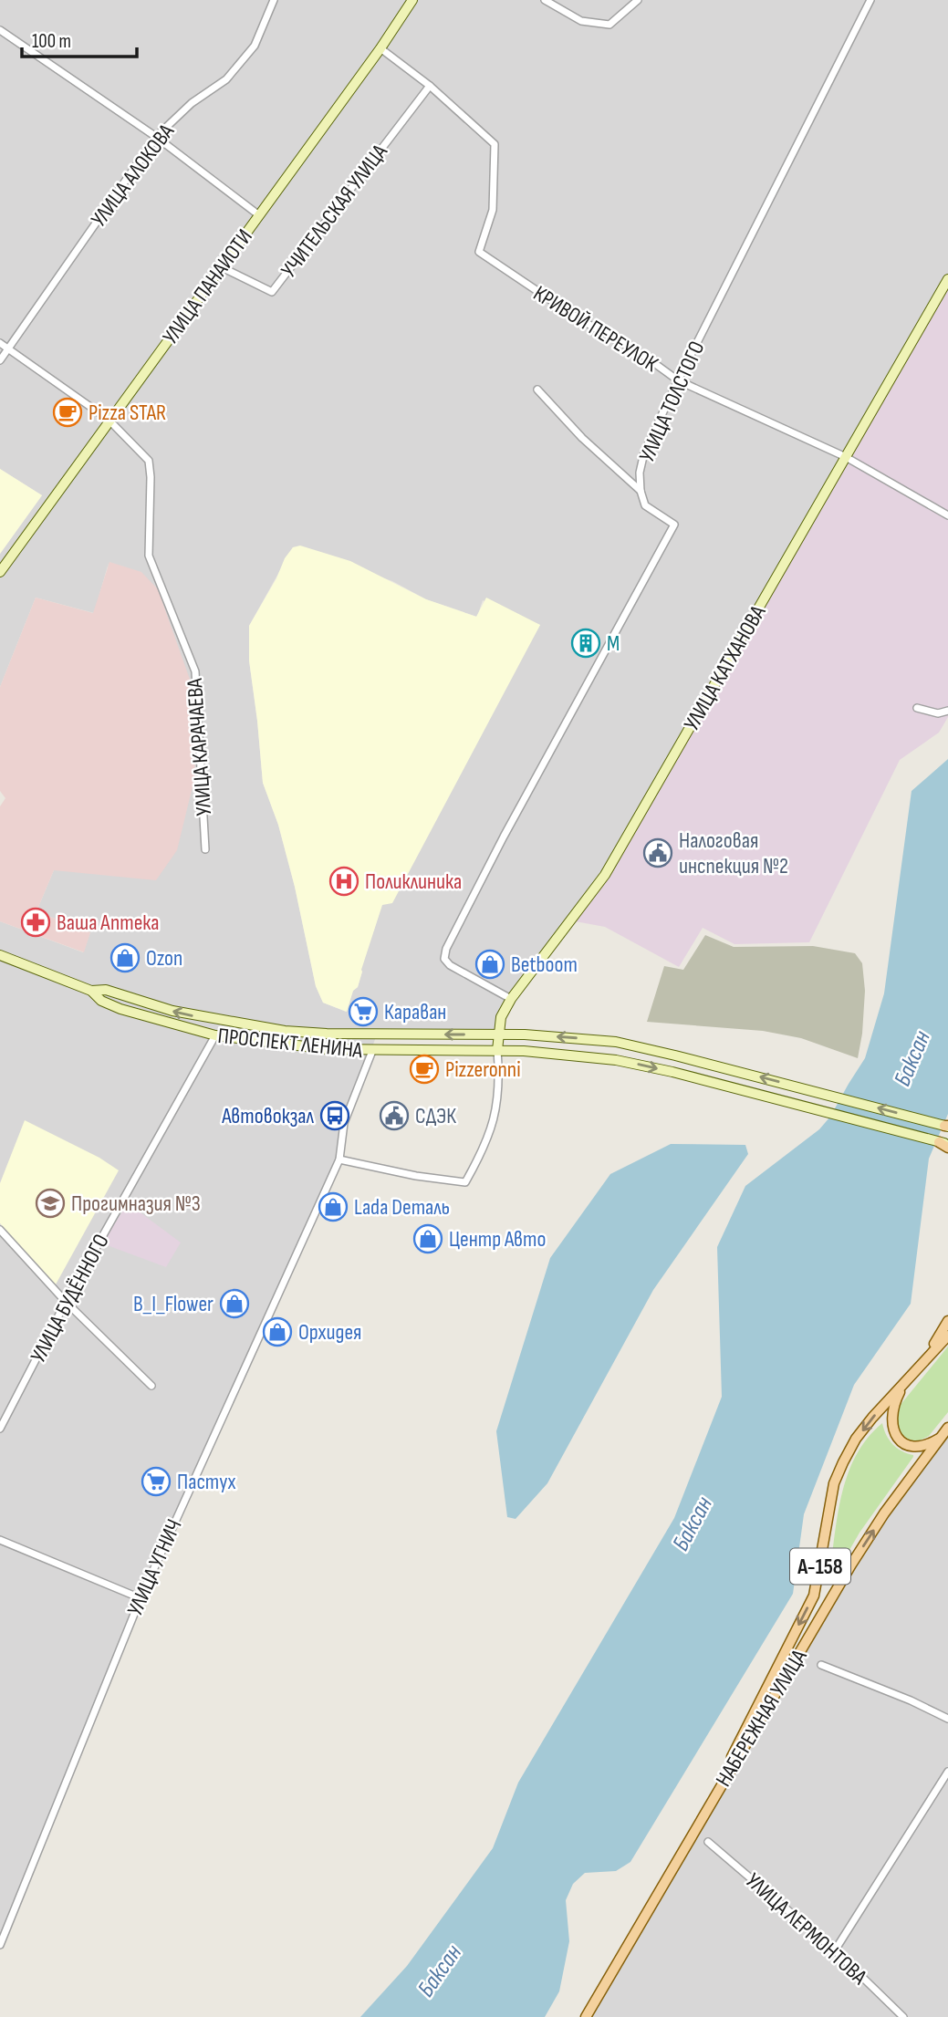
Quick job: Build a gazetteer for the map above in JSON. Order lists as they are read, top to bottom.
{
  "streets": {
    "main road": [
      "УЛИЦА ПАНАИОТИ",
      "УЛИЦА КАТХАНОВА",
      "ПРОСПЕКТ ЛЕНИНА",
      "А-158",
      "НАБЕРЕЖНАЯ УЛИЦА"
    ],
    "street": [
      "УЛИЦА АЛОКОВА",
      "УЧИТЕЛЬСКАЯ УЛИЦА",
      "КРИВОЙ ПЕРЕУЛОК",
      "УЛИЦА ТОЛСТОГО",
      "УЛИЦА КАРАЧАЕВА",
      "УЛИЦА БУДЁННОГО",
      "УЛИЦА УГНИЧ",
      "УЛИЦА ЛЕРМОНТОВА"
    ]
  },
  "crossings": [
    ["УЛИЦА АЛОКОВА", "УЛИЦА КАРАЧАЕВА"],
    ["УЧИТЕЛЬСКАЯ УЛИЦА", "УЛИЦА ПАНАИОТИ"],
    ["УЧИТЕЛЬСКАЯ УЛИЦА", "КРИВОЙ ПЕРЕУЛОК"],
    ["УЛИЦА ПАНАИОТИ", "КРИВОЙ ПЕРЕУЛОК"],
    ["УЛИЦА ПАНАИОТИ", "УЛИЦА КАРАЧАЕВА"],
    ["КРИВОЙ ПЕРЕУЛОК", "УЛИЦА ТОЛСТОГО"],
    ["КРИВОЙ ПЕРЕУЛОК", "УЛИЦА КАТХАНОВА"],
    ["УЛИЦА ТОЛСТОГО", "УЛИЦА КАТХАНОВА"],
    ["УЛИЦА КАТХАНОВА", "ПРОСПЕКТ ЛЕНИНА"],
    ["ПРОСПЕКТ ЛЕНИНА", "УЛИЦА БУДЁННОГО"],
    ["ПРОСПЕКТ ЛЕНИНА", "УЛИЦА УГНИЧ"],
    ["А-158", "НАБЕРЕЖНАЯ УЛИЦА"]
  ],
  "water": ["Баксан"],
  "places": {
    "cafe": ["Pizza STAR", "Pizzeronni"],
    "building": ["М"],
    "public building": ["Налоговая инспекция №2", "СДЭК"],
    "hospital": ["Поликлиника"],
    "pharmacy": ["Ваша Аптека"],
    "shop": [
      "Ozon",
      "Betboom",
      "Lada Dеталь",
      "Центр Авто",
      "B_I_Flower",
      "Орхидея"
    ],
    "supermarket": ["Караван", "Пастух"],
    "bus stop": ["Автовокзал"],
    "school or university": ["Прогимназия №3"]
  },
  "scale_bar": "100 m"
}
